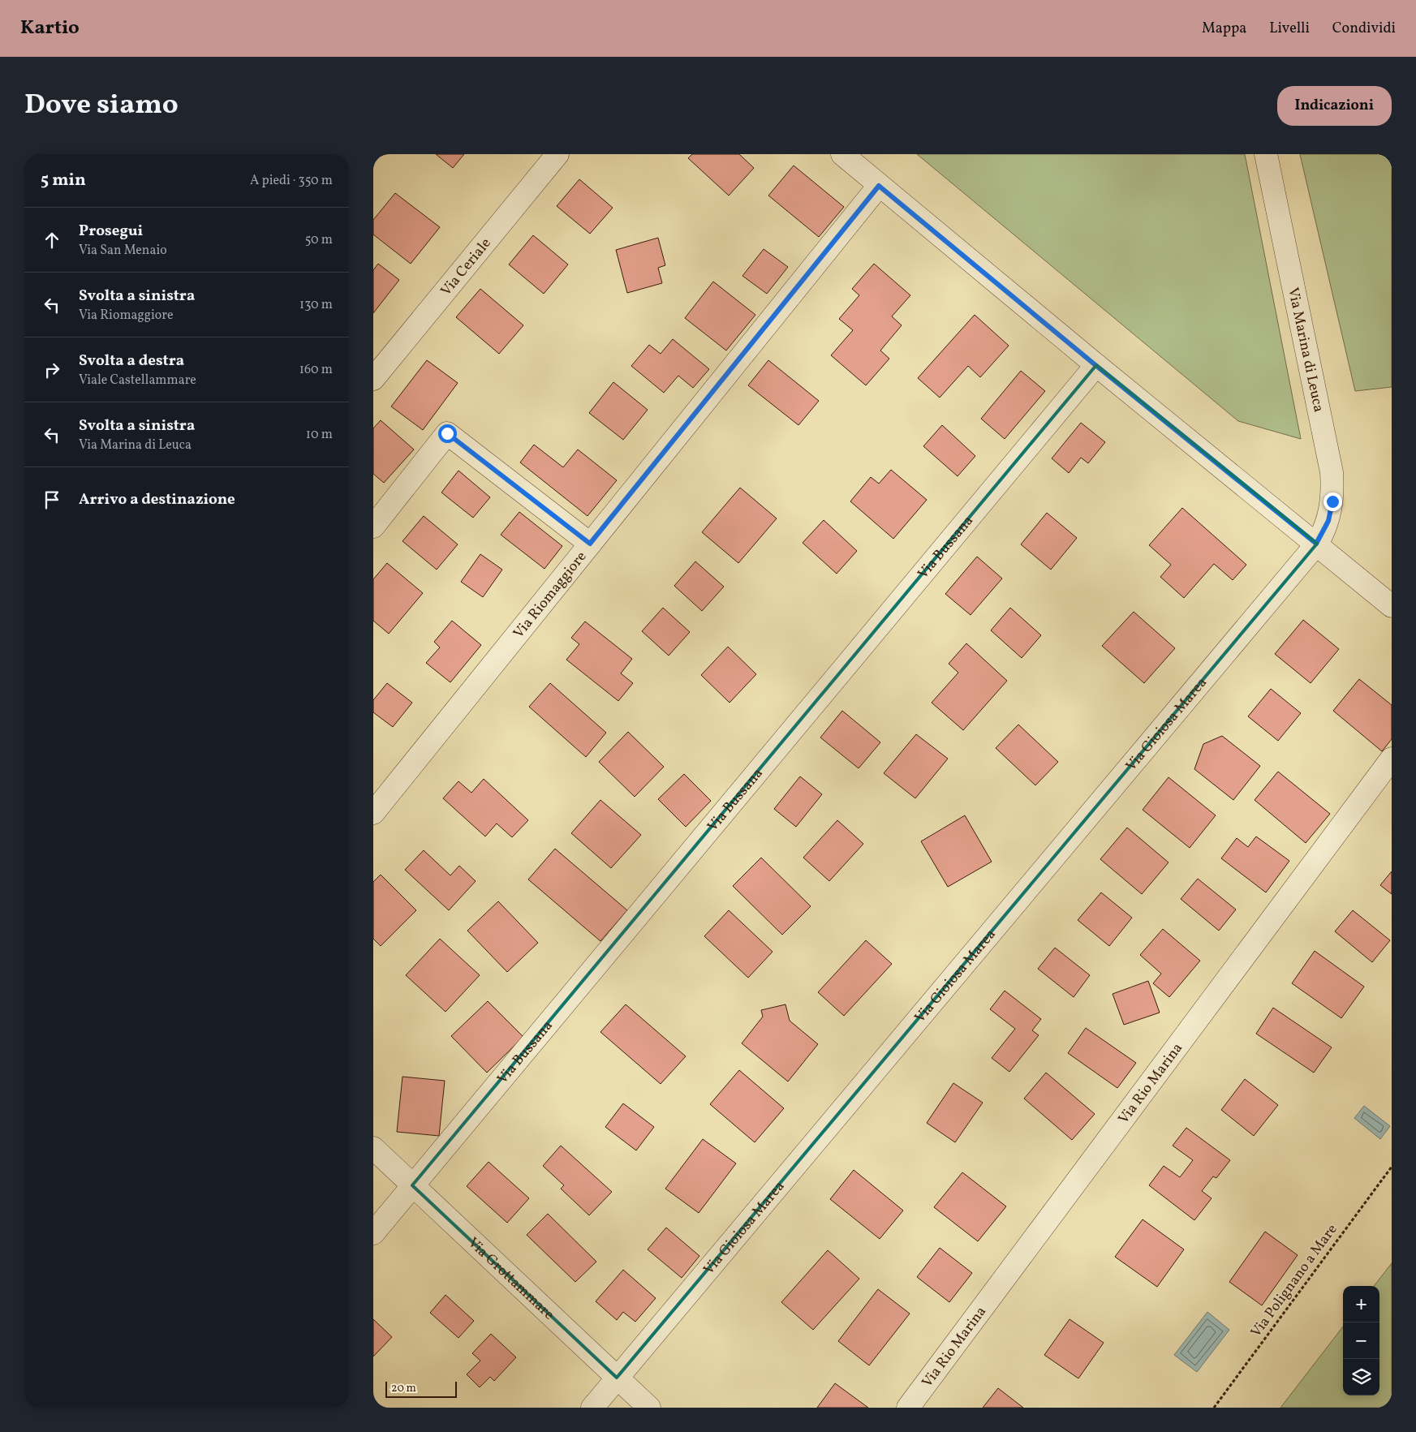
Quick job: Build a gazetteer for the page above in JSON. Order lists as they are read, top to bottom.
{
  "streets": {
    "street": [
      "Via Ceriale",
      "Via Marina di Leuca",
      "Via Bussana",
      "Via Riomaggiore",
      "Via Gioiosa Marea",
      "Via Rio Marina",
      "Via Grottammare"
    ],
    "path": ["Via Polignano a Mare"]
  },
  "crossings": [
    ["Via Marina di Leuca", "Via Gioiosa Marea"],
    ["Via Bussana", "Via Grottammare"],
    ["Via Gioiosa Marea", "Via Grottammare"]
  ],
  "scale_bar": "20 m",
  "page": {
    "header": "Kartio",
    "nav": ["Mappa", "Livelli", "Condividi"],
    "title": "Dove siamo",
    "buttons": "Indicazioni",
    "heading": ["5 min", "A piedi · 350 m"],
    "list": [
      ["Prosegui", "Via San Menaio", "50 m"],
      ["Svolta a sinistra", "Via Riomaggiore", "130 m"],
      ["Svolta a destra", "Viale Castellammare", "160 m"],
      ["Svolta a sinistra", "Via Marina di Leuca", "10 m"],
      "Arrivo a destinazione"
    ],
    "map_buttons": ["+", "−"],
    "scale": "20 m"
  }
}
